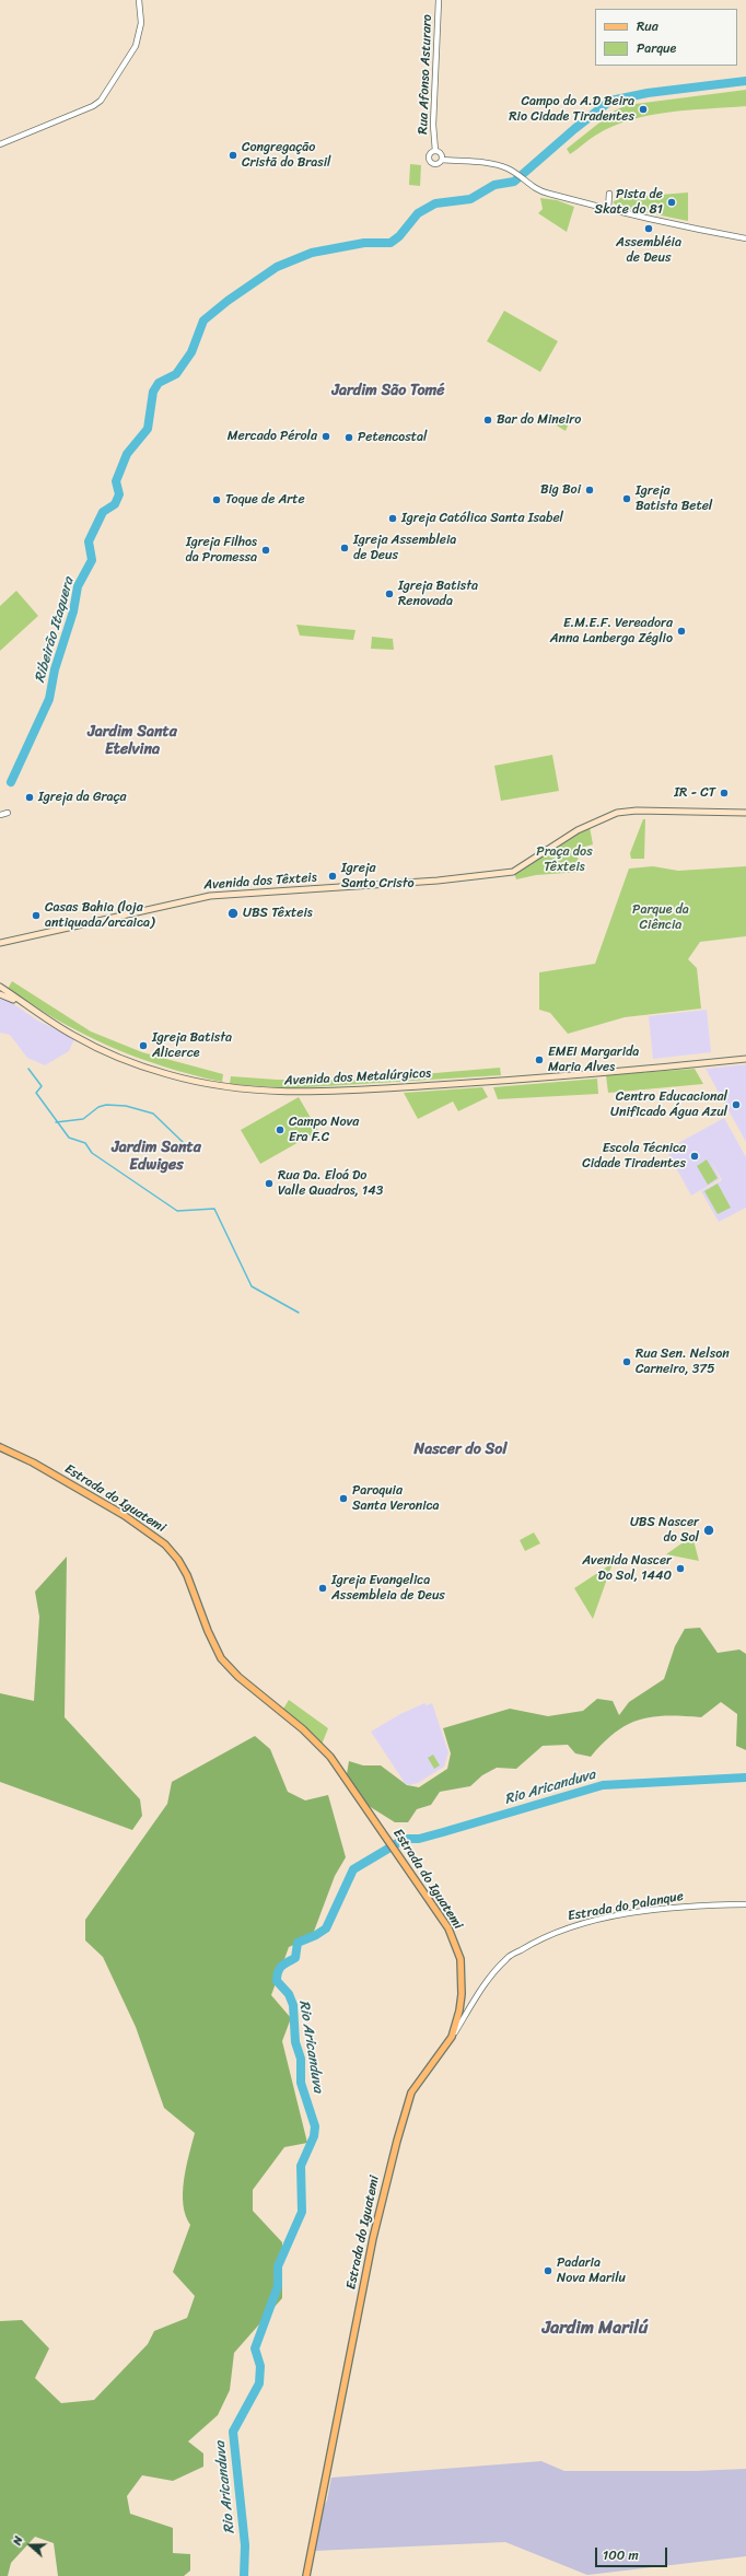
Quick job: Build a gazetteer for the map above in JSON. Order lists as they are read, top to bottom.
{
  "streets": {
    "main road": ["Avenida dos Têxteis", "Avenida dos Metalúrgicos", "Estrada do Iguatemi"],
    "street": ["Rua Afonso Asturaro", "Estrada do Palanque"]
  },
  "crossings": [
    ["Estrada do Iguatemi", "Estrada do Palanque"]
  ],
  "districts": [
    "Jardim São Tomé",
    "Jardim Santa Etelvina",
    "Jardim Santa Edwiges",
    "Nascer do Sol",
    "Jardim Marilú"
  ],
  "water": ["Ribeirão Itaquera", "Rio Aricanduva"],
  "parks": ["Praça dos Têxteis", "Parque da Ciência"],
  "places": [
    "Campo do A.D Beira Rio Cidade Tiradentes",
    "Congregação Cristã do Brasil",
    "Pista de Skate do 81",
    "Assembléia de Deus",
    "Bar do Mineiro",
    "Mercado Pérola",
    "Petencostal",
    "Big Boi",
    "Igreja Batista Betel",
    "Toque de Arte",
    "Igreja Católica Santa Isabel",
    "Igreja Assembleia de Deus",
    "Igreja Filhos da Promessa",
    "Igreja Batista Renovada",
    "E.M.E.F. Vereadora Anna Lanberga Zéglio",
    "IR - CT",
    "Igreja da Graça",
    "Igreja Santo Cristo",
    "UBS Têxteis",
    "Casas Bahia (loja antiquada/arcaica)",
    "Igreja Batista Alicerce",
    "EMEI Margarida Maria Alves",
    "Centro Educacional Unificado Água Azul",
    "Campo Nova Era F.C",
    "Escola Técnica Cidade Tiradentes",
    "Rua Da. Eloá Do Valle Quadros, 143",
    "Rua Sen. Nelson Carneiro, 375",
    "Paroquia Santa Veronica",
    "UBS Nascer do Sol",
    "Avenida Nascer Do Sol, 1440",
    "Igreja Evangelica Assembleia de Deus",
    "Padaria Nova Marilu"
  ],
  "legend": ["Rua", "Parque"],
  "scale_bar": "100 m",
  "north": "left"
}
